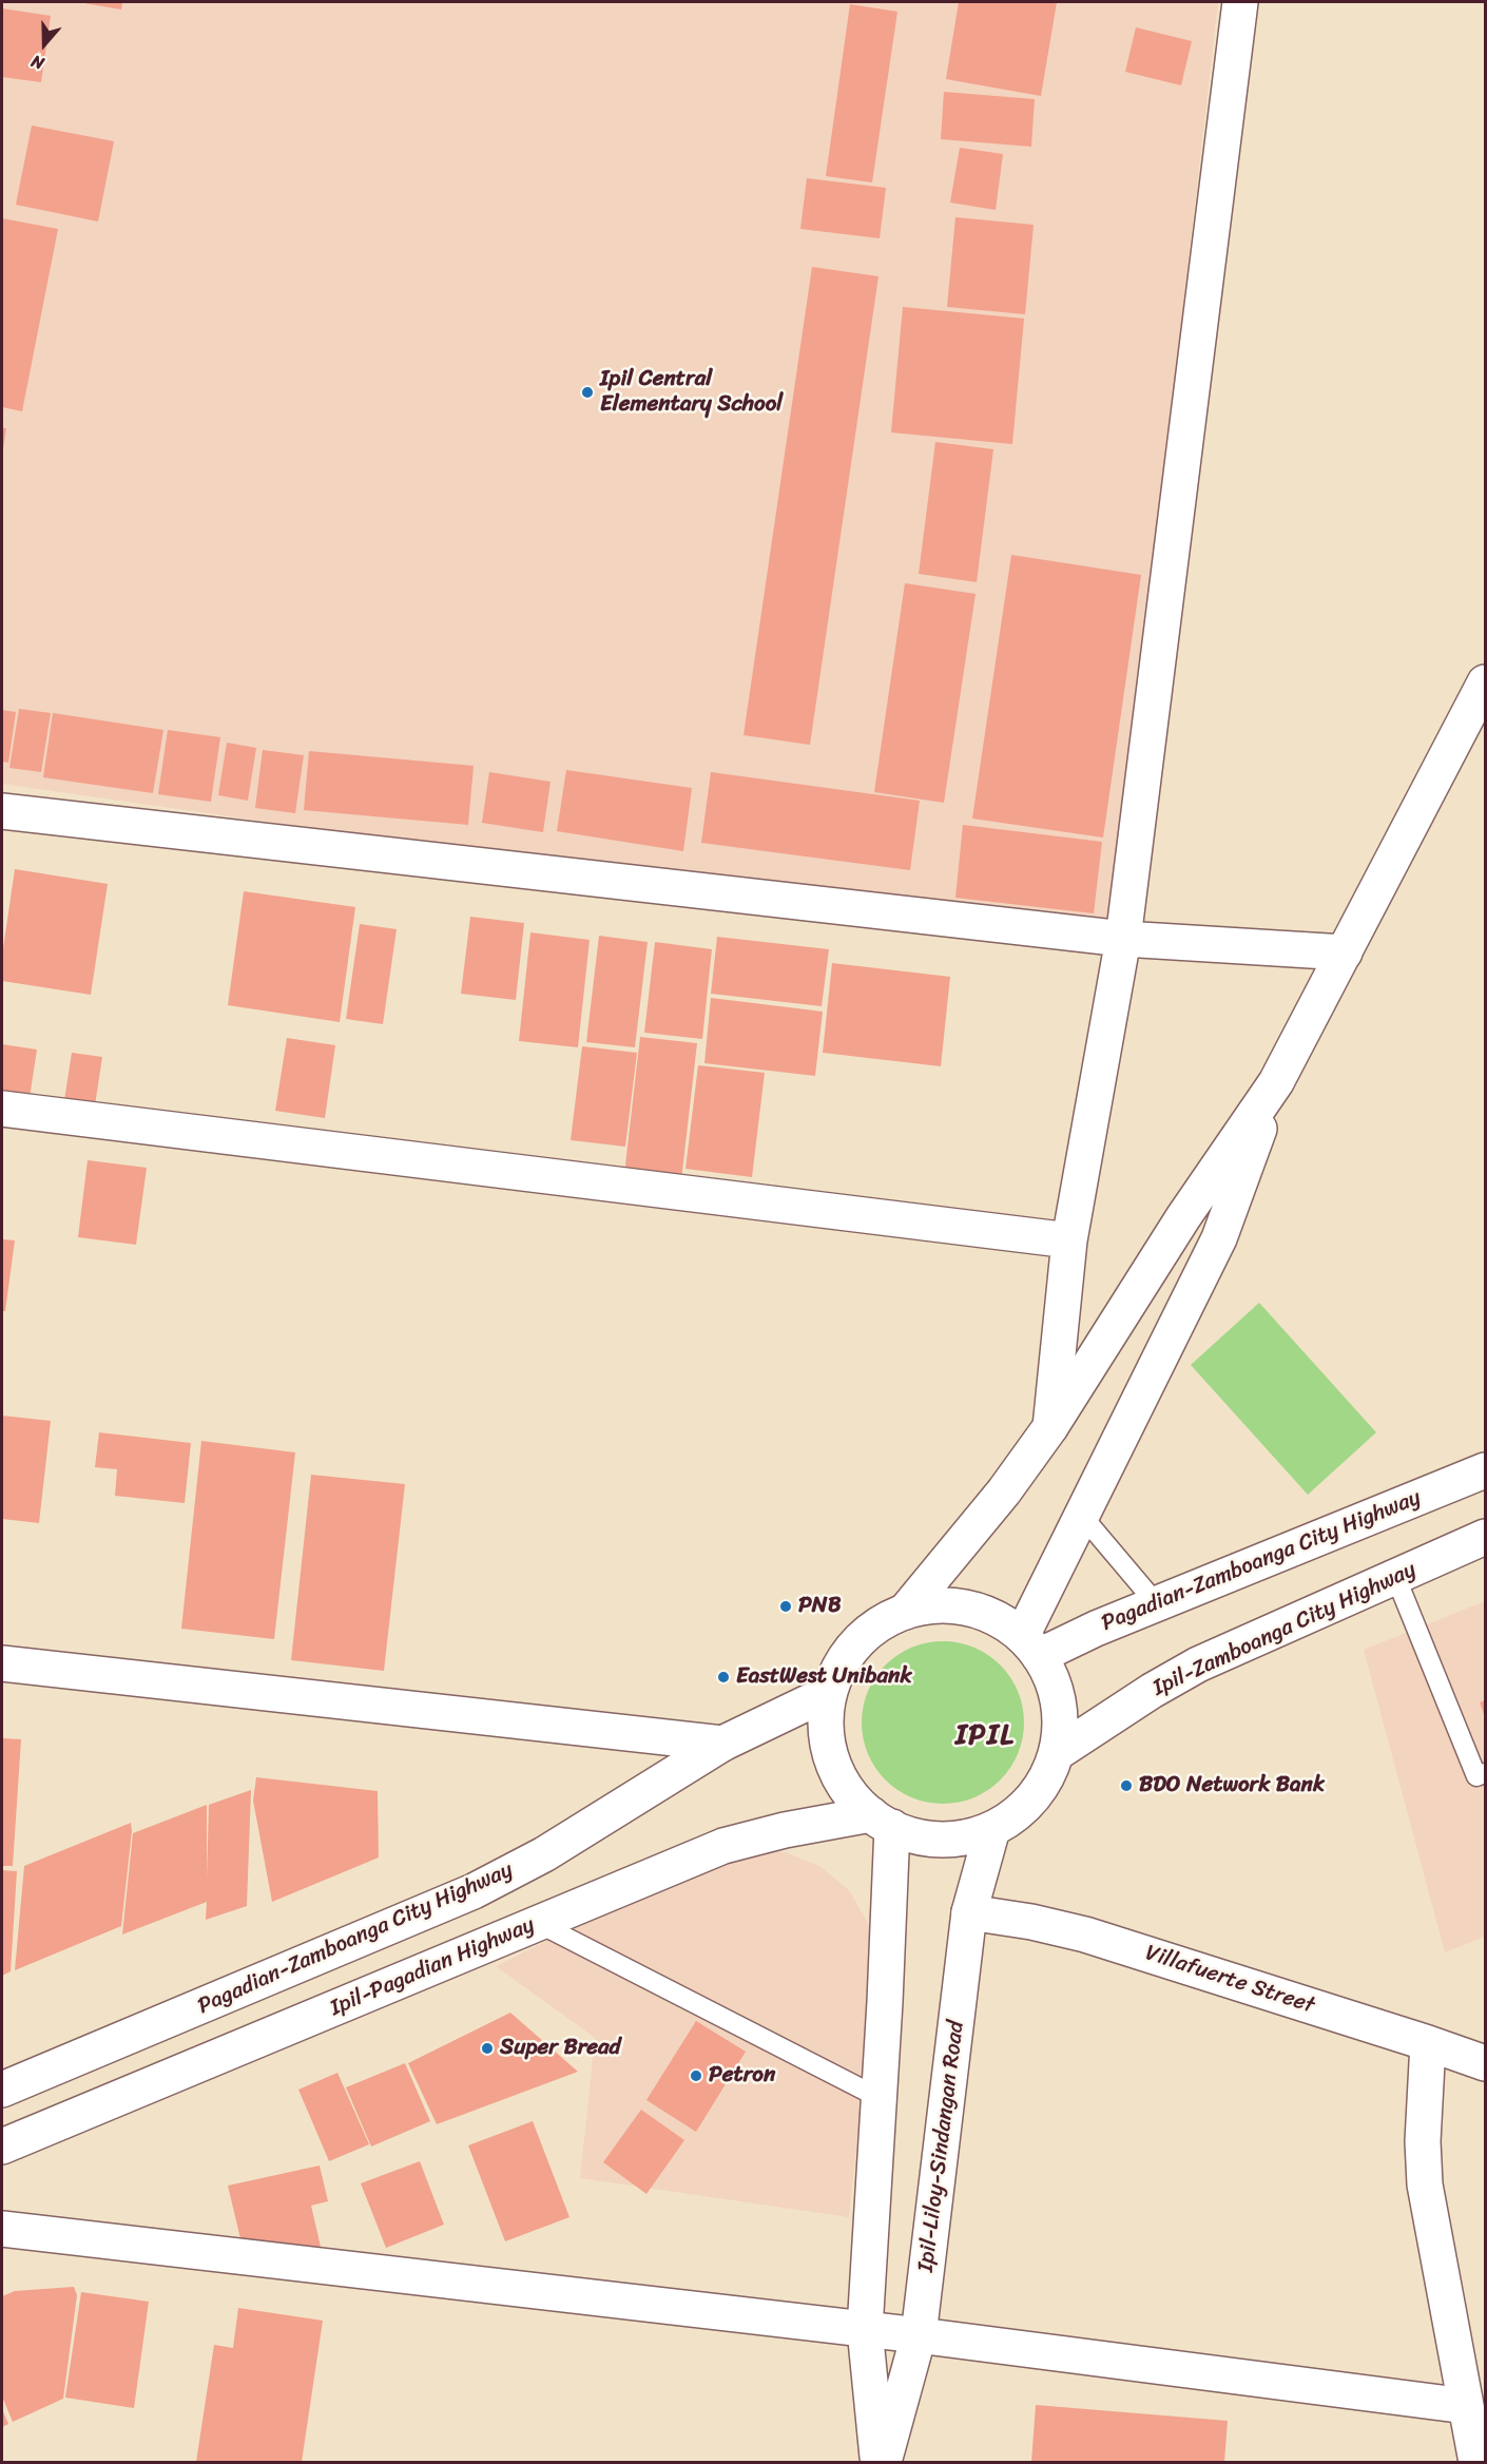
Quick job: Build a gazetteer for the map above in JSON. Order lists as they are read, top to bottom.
{
  "streets": {
    "street": [
      "Pagadian-Zamboanga City Highway",
      "Ipil-Zamboanga City Highway",
      "Ipil-Pagadian Highway",
      "Villafuerte Street",
      "Ipil-Liloy-Sindangan Road"
    ]
  },
  "crossings": [
    ["Villafuerte Street", "Ipil-Liloy-Sindangan Road"]
  ],
  "districts": ["IPIL"],
  "places": [
    "Ipil Central Elementary School",
    "PNB",
    "EastWest Unibank",
    "BDO Network Bank",
    "Super Bread",
    "Petron"
  ],
  "north": "bottom"
}
